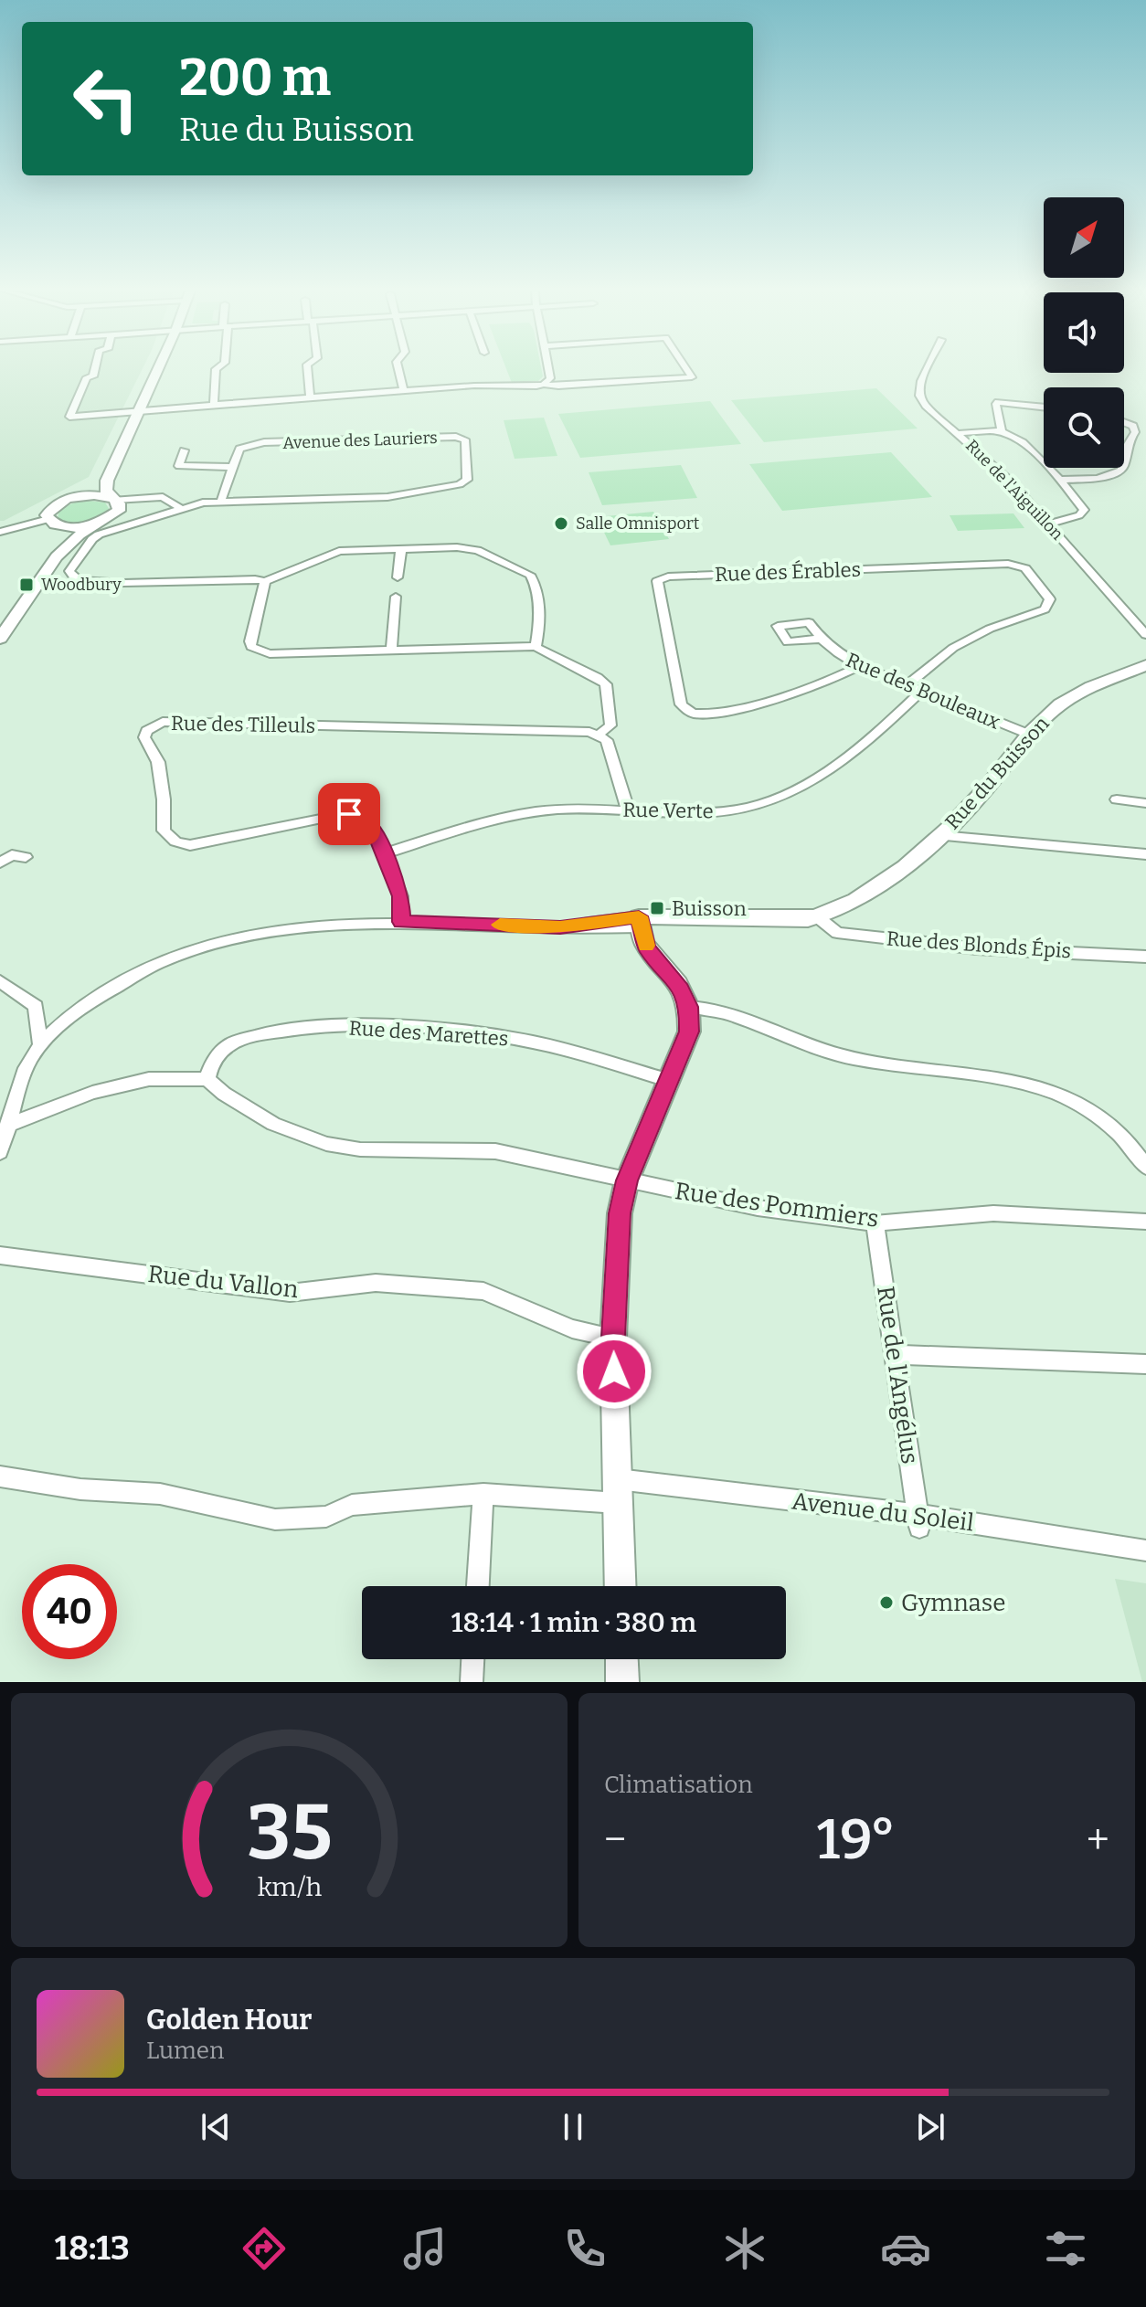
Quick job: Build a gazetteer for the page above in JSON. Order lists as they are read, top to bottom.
{
  "streets": {
    "street": [
      "Avenue des Lauriers",
      "Rue de l'Aiguillon",
      "Rue des Érables",
      "Rue des Bouleaux",
      "Rue des Tilleuls",
      "Rue du Buisson",
      "Rue Verte",
      "Rue des Blonds Épis",
      "Rue des Marettes",
      "Rue des Pommiers",
      "Rue du Vallon",
      "Rue de l'Angélus",
      "Avenue du Soleil"
    ]
  },
  "crossings": [
    ["Rue des Érables", "Rue des Bouleaux"],
    ["Rue des Érables", "Rue Verte"],
    ["Rue des Bouleaux", "Rue du Buisson"],
    ["Rue des Bouleaux", "Rue Verte"],
    ["Rue des Tilleuls", "Rue du Buisson"],
    ["Rue des Tilleuls", "Rue Verte"],
    ["Rue du Buisson", "Rue des Blonds Épis"],
    ["Rue des Marettes", "Rue des Pommiers"],
    ["Rue des Pommiers", "Rue de l'Angélus"],
    ["Rue de l'Angélus", "Avenue du Soleil"]
  ],
  "places": {
    "other": ["Salle Omnisport", "Gymnase"],
    "transit": ["Woodbury", "Buisson"]
  },
  "north": "top right",
  "page": {
    "turn": ["200 m", "Rue du Buisson"],
    "limit": "40",
    "trip": "18:14 · 1 min · 380 m",
    "tile": "Climatisation",
    "heat": ["−", "19°", "+"],
    "song": ["Golden Hour", "Lumen"],
    "tabs": "18:13",
    "gauge": ["35", "km/h"]
  }
}
